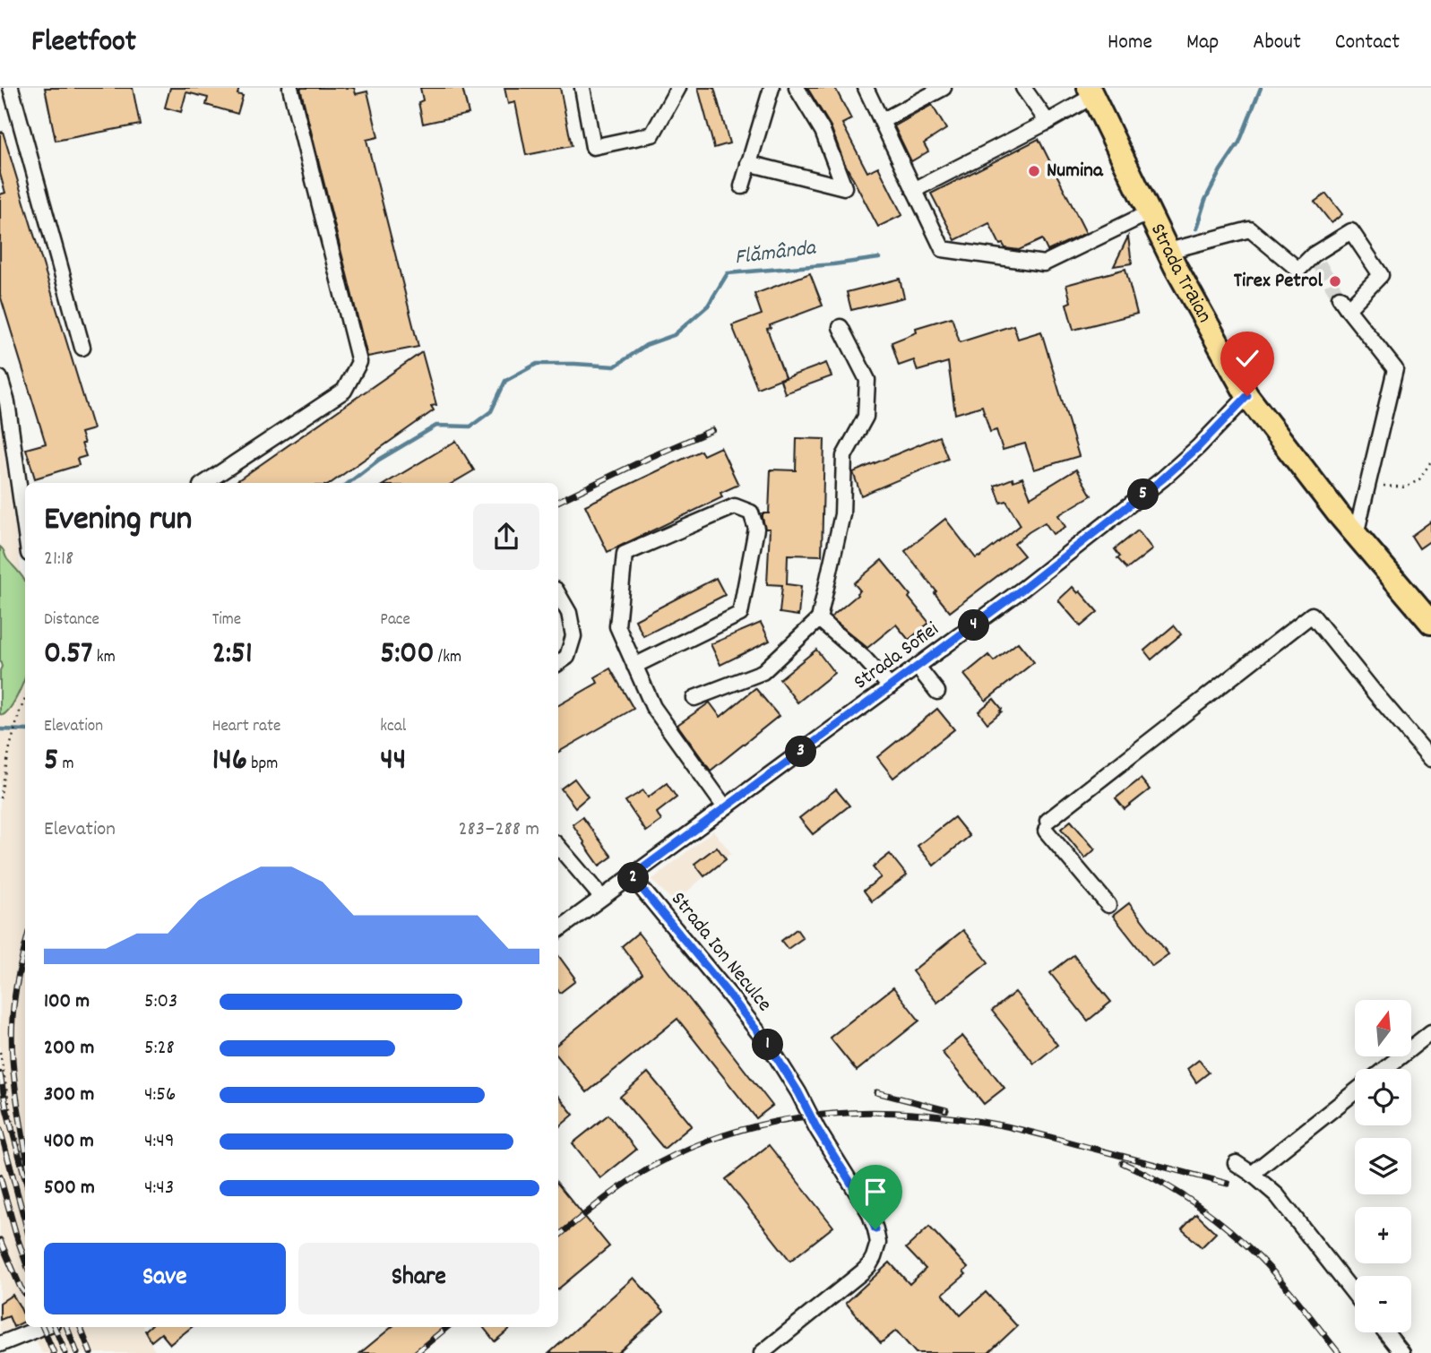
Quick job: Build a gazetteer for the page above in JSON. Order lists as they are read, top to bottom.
{
  "streets": {
    "highway": ["Strada Trаian"],
    "street": ["Strada Sofiei", "Strada Ion Neculce"]
  },
  "crossings": [
    ["Strada Trаian", "Strada Sofiei"],
    ["Strada Sofiei", "Strada Ion Neculce"]
  ],
  "water": ["Flămânda"],
  "places": ["Numina", "Tirex Petrol"],
  "north": "top",
  "page": {
    "header": "Fleetfoot",
    "nav": [
      "Home",
      "Map",
      "About",
      "Contact"
    ],
    "pins": [
      "5",
      "4",
      "3",
      "2",
      "1"
    ],
    "heading": ["Evening run", "21:18"],
    "stats": [
      ["Distance", "0.57 km"],
      ["Time", "2:51"],
      ["Pace", "5:00 /km"],
      ["Elevation", "5 m"],
      ["Heart rate", "146 bpm"],
      ["kcal", "44"]
    ],
    "chart": ["Elevation", "283–288 m"],
    "list": [
      {
        "name": "100 m",
        "note": "5:03"
      },
      {
        "name": "200 m",
        "note": "5:28"
      },
      {
        "name": "300 m",
        "note": "4:56"
      },
      {
        "name": "400 m",
        "note": "4:49"
      },
      {
        "name": "500 m",
        "note": "4:43"
      }
    ],
    "map_buttons": ["+", "−"],
    "buttons": ["Save", "Share"]
  }
}
